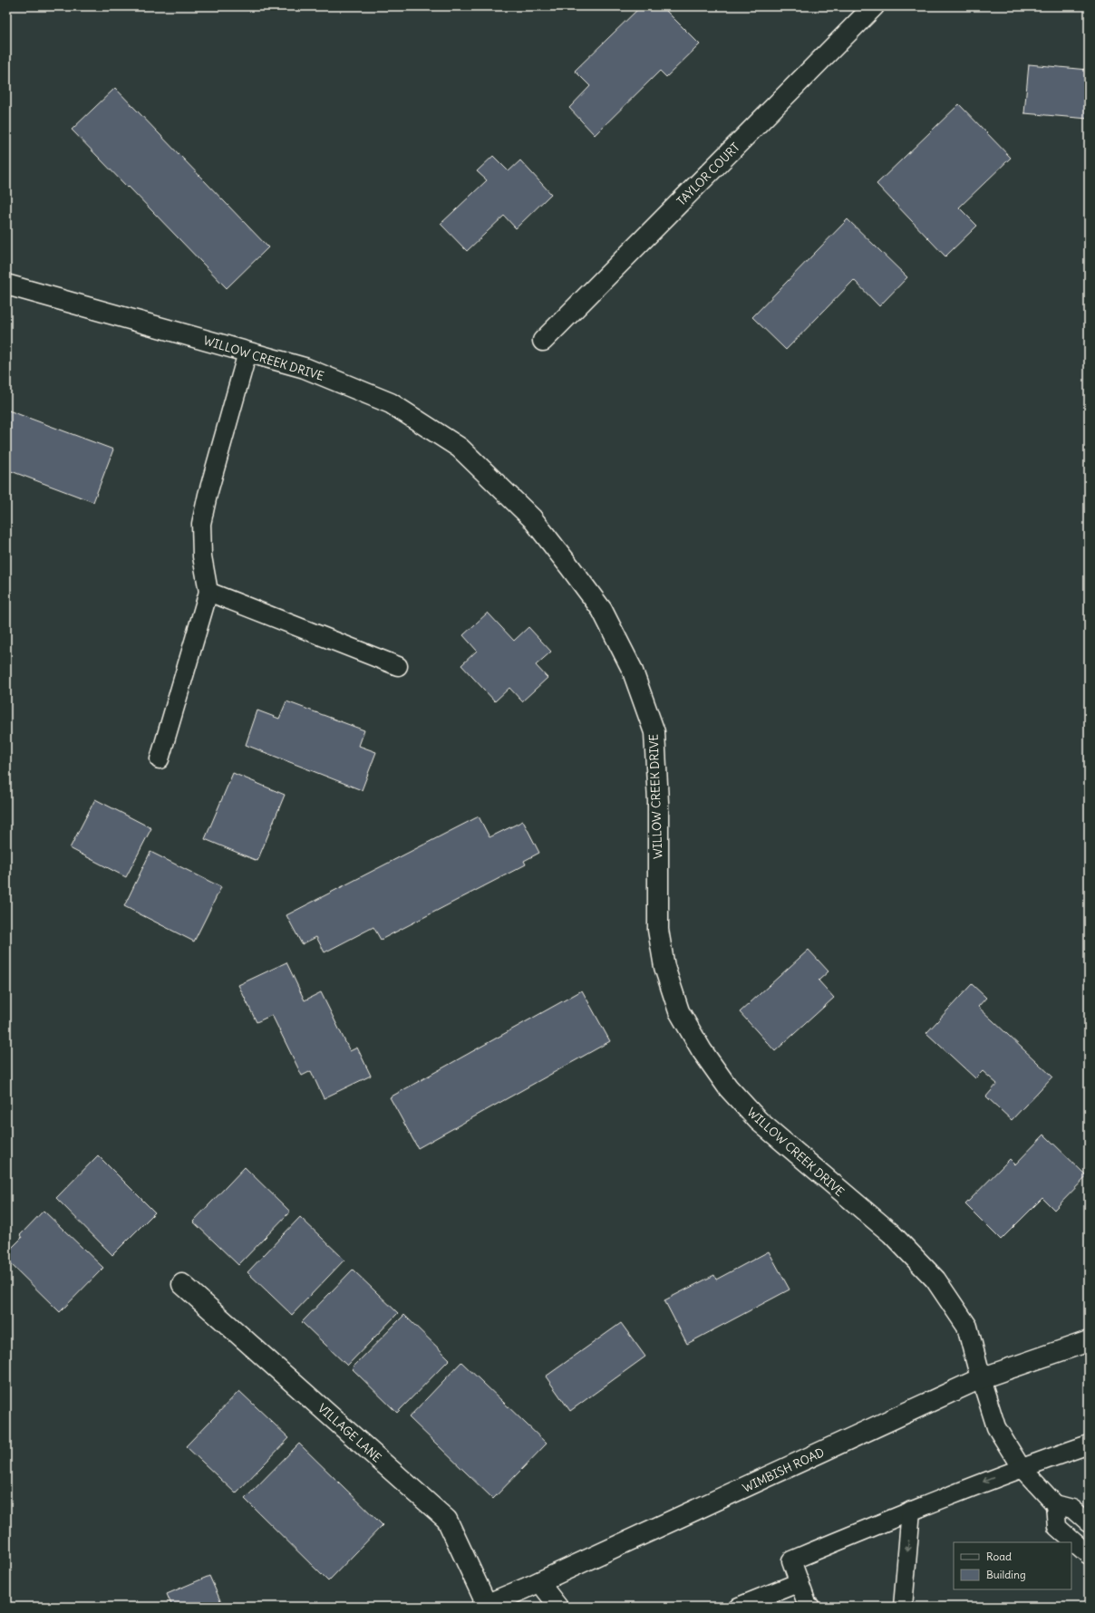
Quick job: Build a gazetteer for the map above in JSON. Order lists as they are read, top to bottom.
{
  "streets": {
    "street": [
      "TAYLOR COURT",
      "WILLOW CREEK DRIVE",
      "VILLAGE LANE",
      "WIMBISH ROAD"
    ]
  },
  "crossings": [
    ["WILLOW CREEK DRIVE", "WIMBISH ROAD"],
    ["VILLAGE LANE", "WIMBISH ROAD"]
  ],
  "legend": ["Road", "Building"]
}
